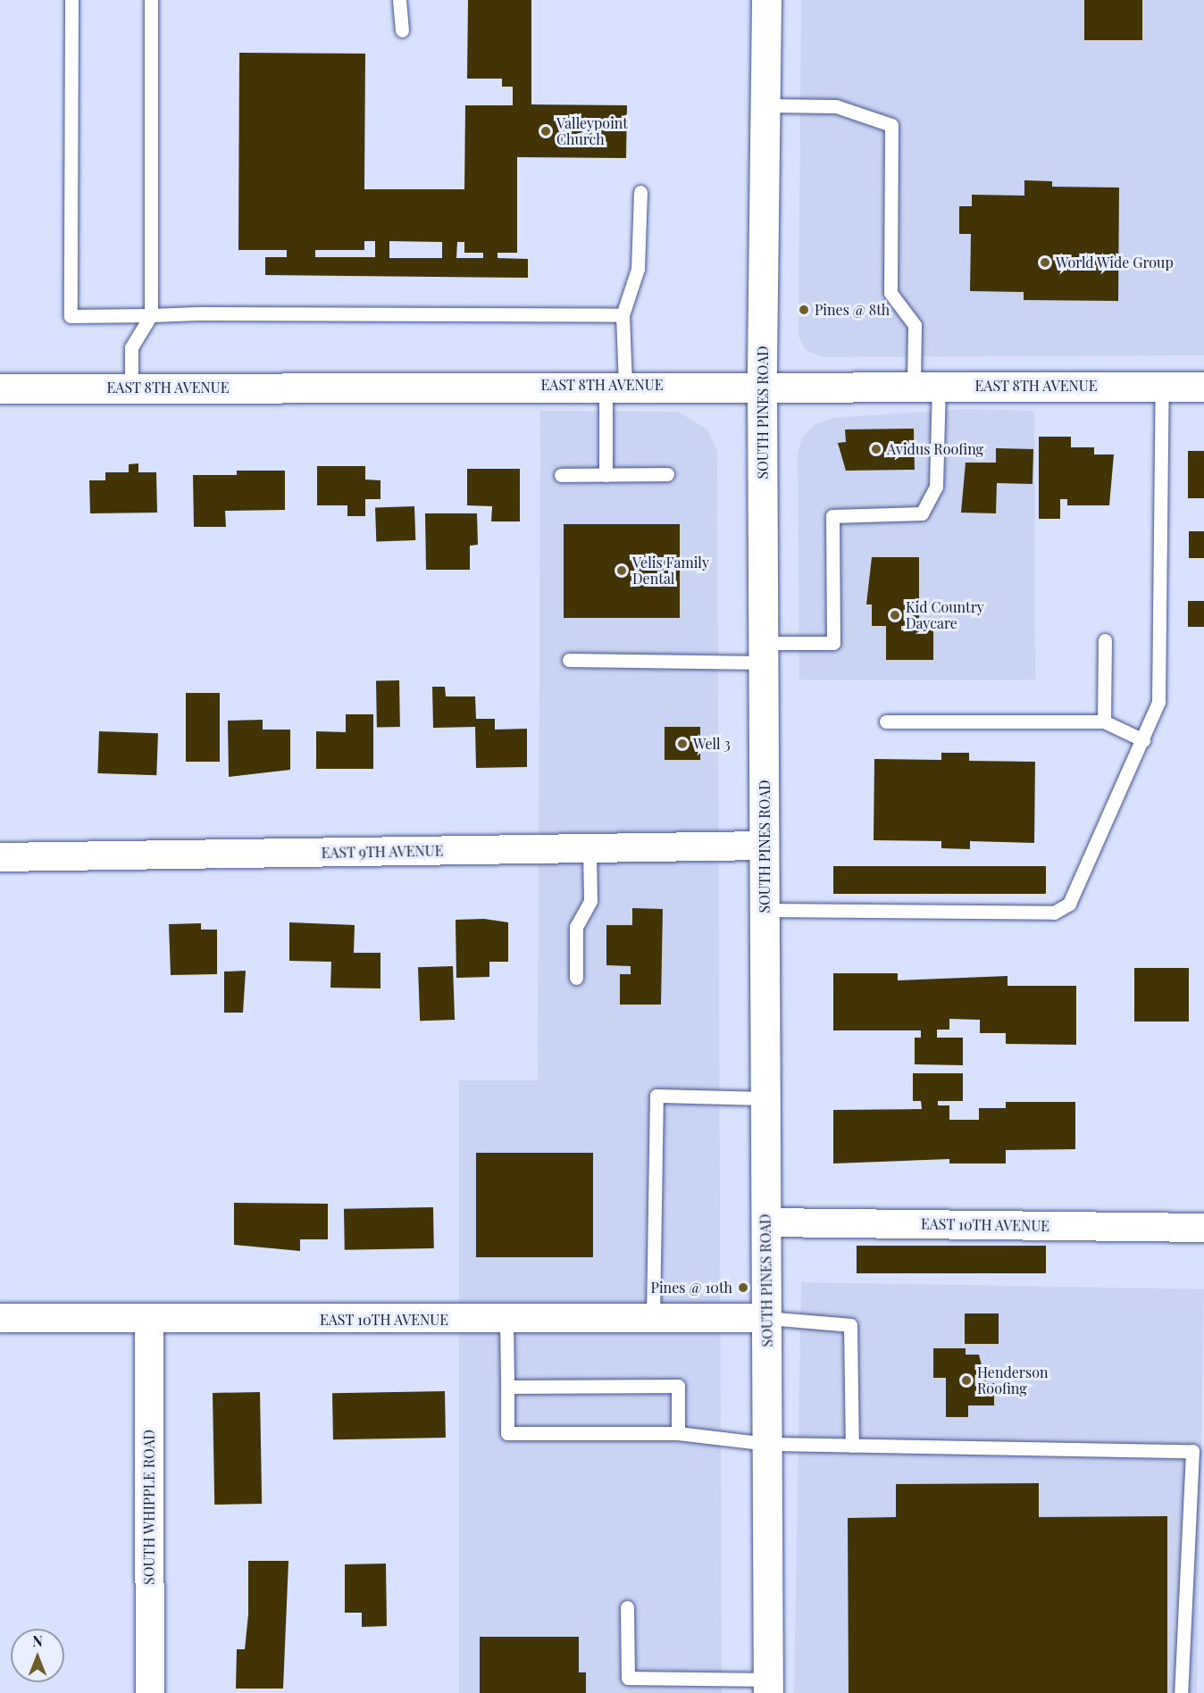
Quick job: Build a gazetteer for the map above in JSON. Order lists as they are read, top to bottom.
{
  "streets": {
    "main road": ["EAST 8TH AVENUE", "SOUTH PINES ROAD"],
    "street": ["EAST 9TH AVENUE", "EAST 10TH AVENUE", "SOUTH WHIPPLE ROAD"]
  },
  "crossings": [
    ["EAST 8TH AVENUE", "SOUTH PINES ROAD"],
    ["SOUTH PINES ROAD", "EAST 9TH AVENUE"],
    ["SOUTH PINES ROAD", "EAST 10TH AVENUE"],
    ["EAST 10TH AVENUE", "SOUTH WHIPPLE ROAD"]
  ],
  "places": [
    "Valleypoint Church",
    "World Wide Group",
    "Pines @ 8th",
    "Avidus Roofing",
    "Velis Family Dental",
    "Kid Country Daycare",
    "Well 3",
    "Pines @ 10th",
    "Henderson Roofing"
  ],
  "north": "top"
}
